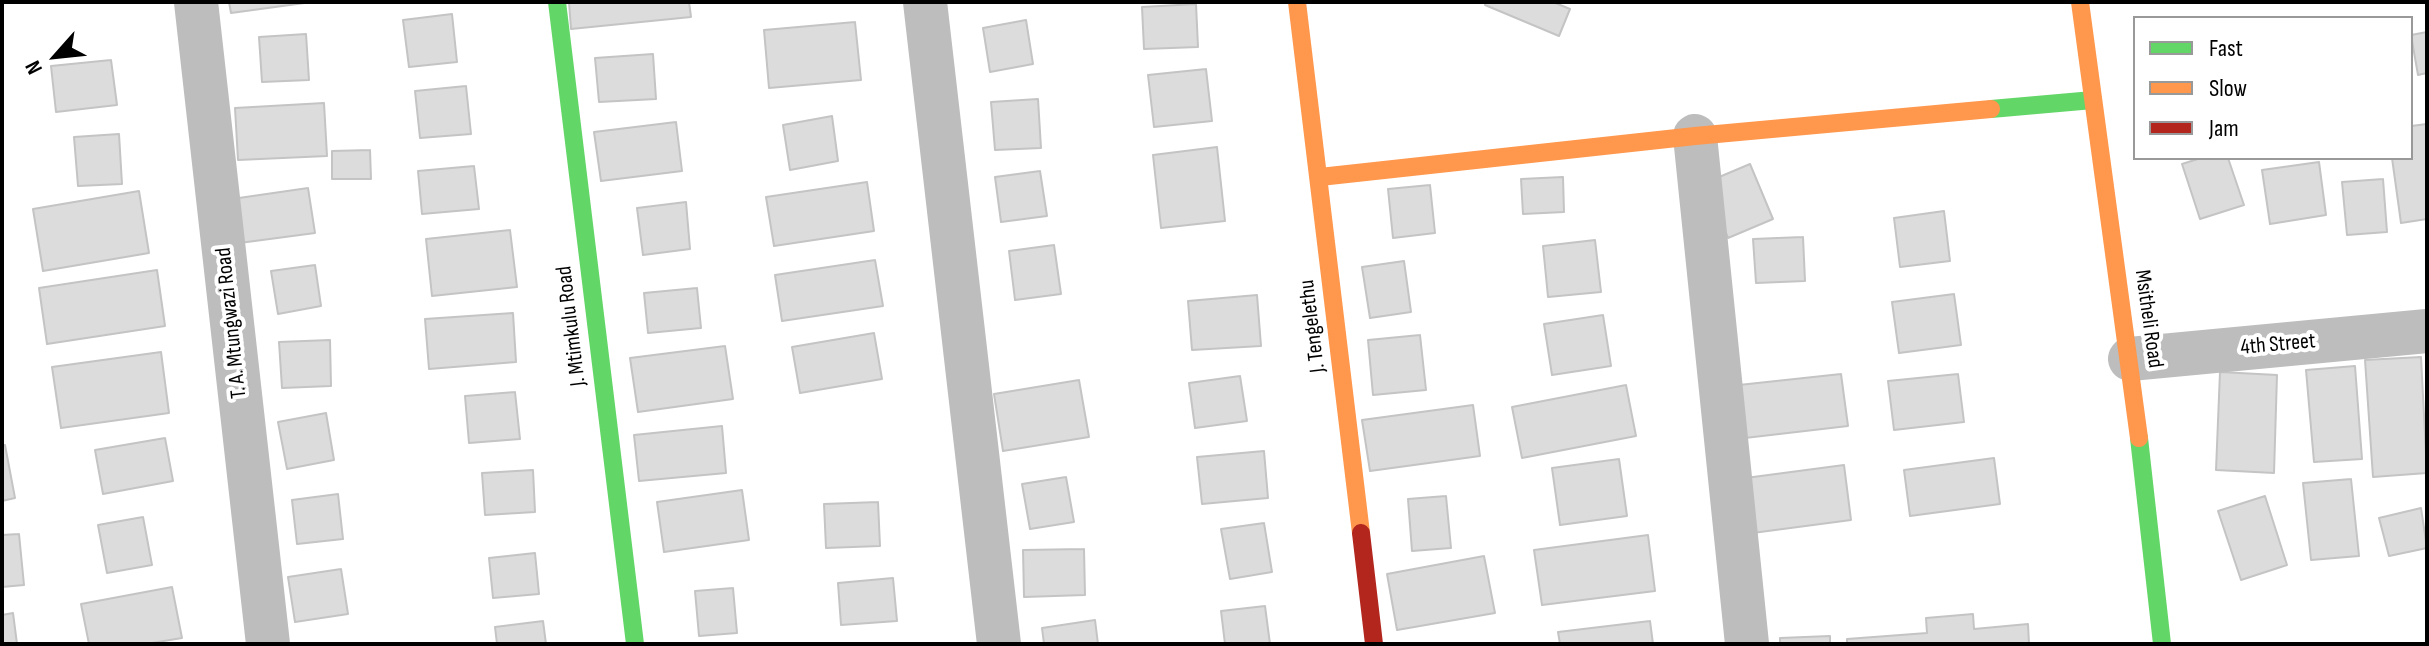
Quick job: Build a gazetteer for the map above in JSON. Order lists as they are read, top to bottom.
{
  "streets": {
    "street": [
      "Msitheli Road",
      "T. A. Mtungwazi Road",
      "J. Mtimkulu Road",
      "J. Tengelethu",
      "4th Street"
    ]
  },
  "crossings": [
    ["Msitheli Road", "4th Street"]
  ],
  "legend": ["Fast", "Slow", "Jam"],
  "north": "bottom left"
}
